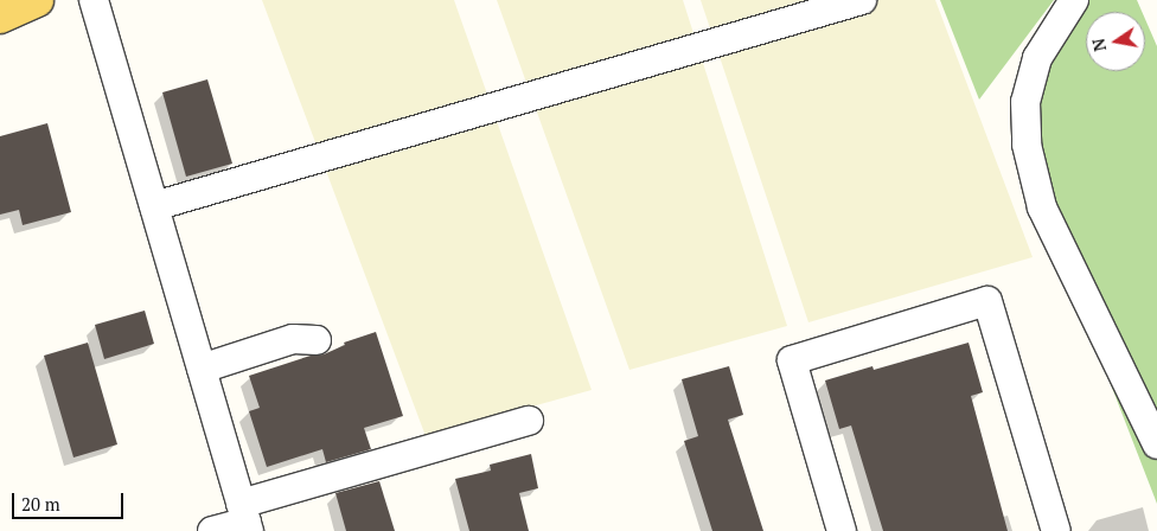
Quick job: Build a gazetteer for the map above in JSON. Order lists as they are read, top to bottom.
{
  "scale_bar": "20 m",
  "north": "left"
}
